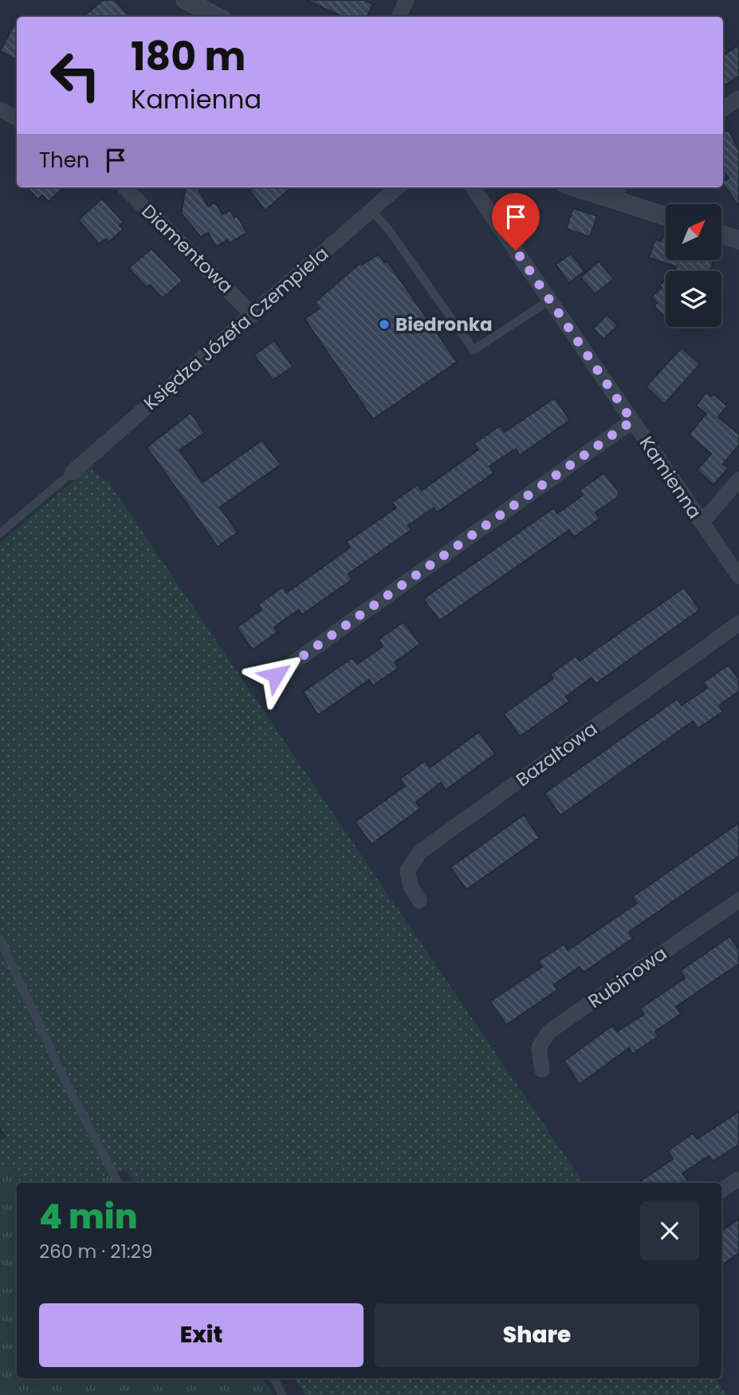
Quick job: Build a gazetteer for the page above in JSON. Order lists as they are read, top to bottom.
{
  "streets": {
    "street": [
      "Diamentowa",
      "Księdza Józefa Czempiela",
      "Kamienna",
      "Bazaltowa",
      "Rubinowa"
    ]
  },
  "crossings": [
    ["Diamentowa", "Księdza Józefa Czempiela"]
  ],
  "places": ["Biedronka"],
  "north": "top right",
  "page": {
    "turn": ["180 m", "Kamienna"],
    "then": "Then",
    "heading": ["4 min", "260 m · 21:29"],
    "buttons": ["Exit", "Share"]
  }
}
